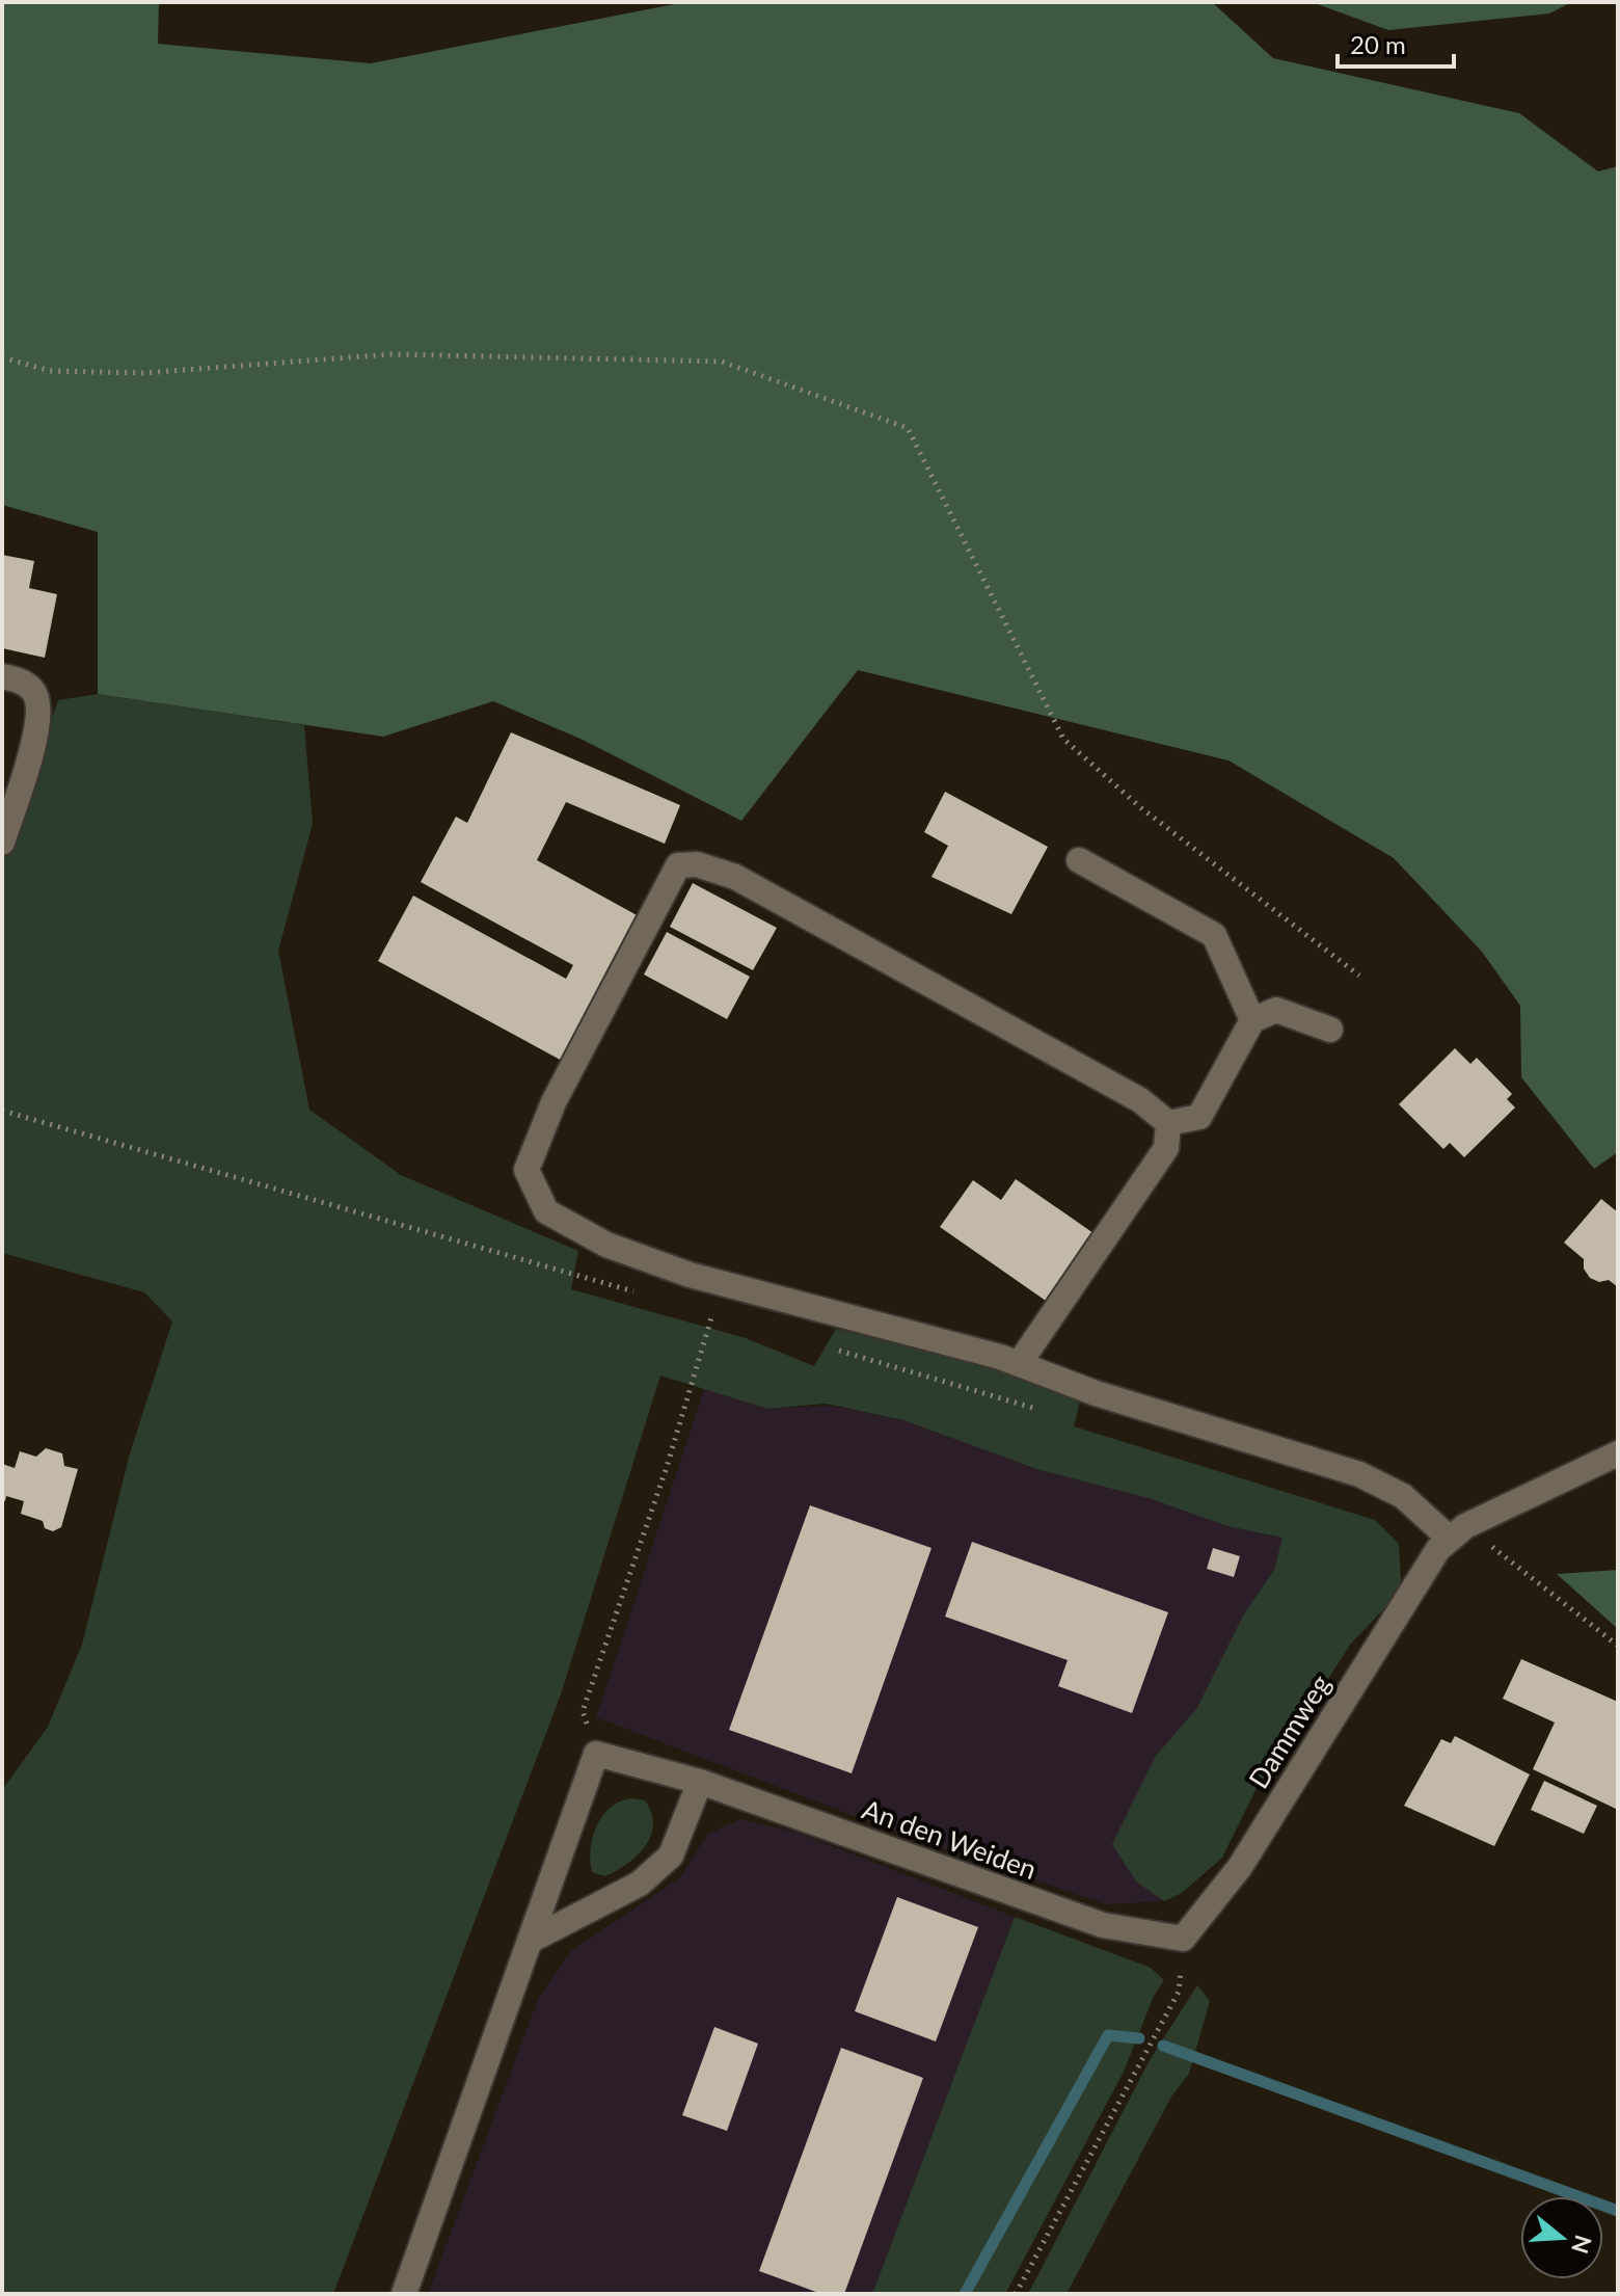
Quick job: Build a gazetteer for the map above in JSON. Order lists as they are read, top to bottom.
{
  "streets": {
    "street": ["Dammweg", "An den Weiden"]
  },
  "crossings": [
    ["Dammweg", "An den Weiden"]
  ],
  "scale_bar": "20 m",
  "north": "right"
}
